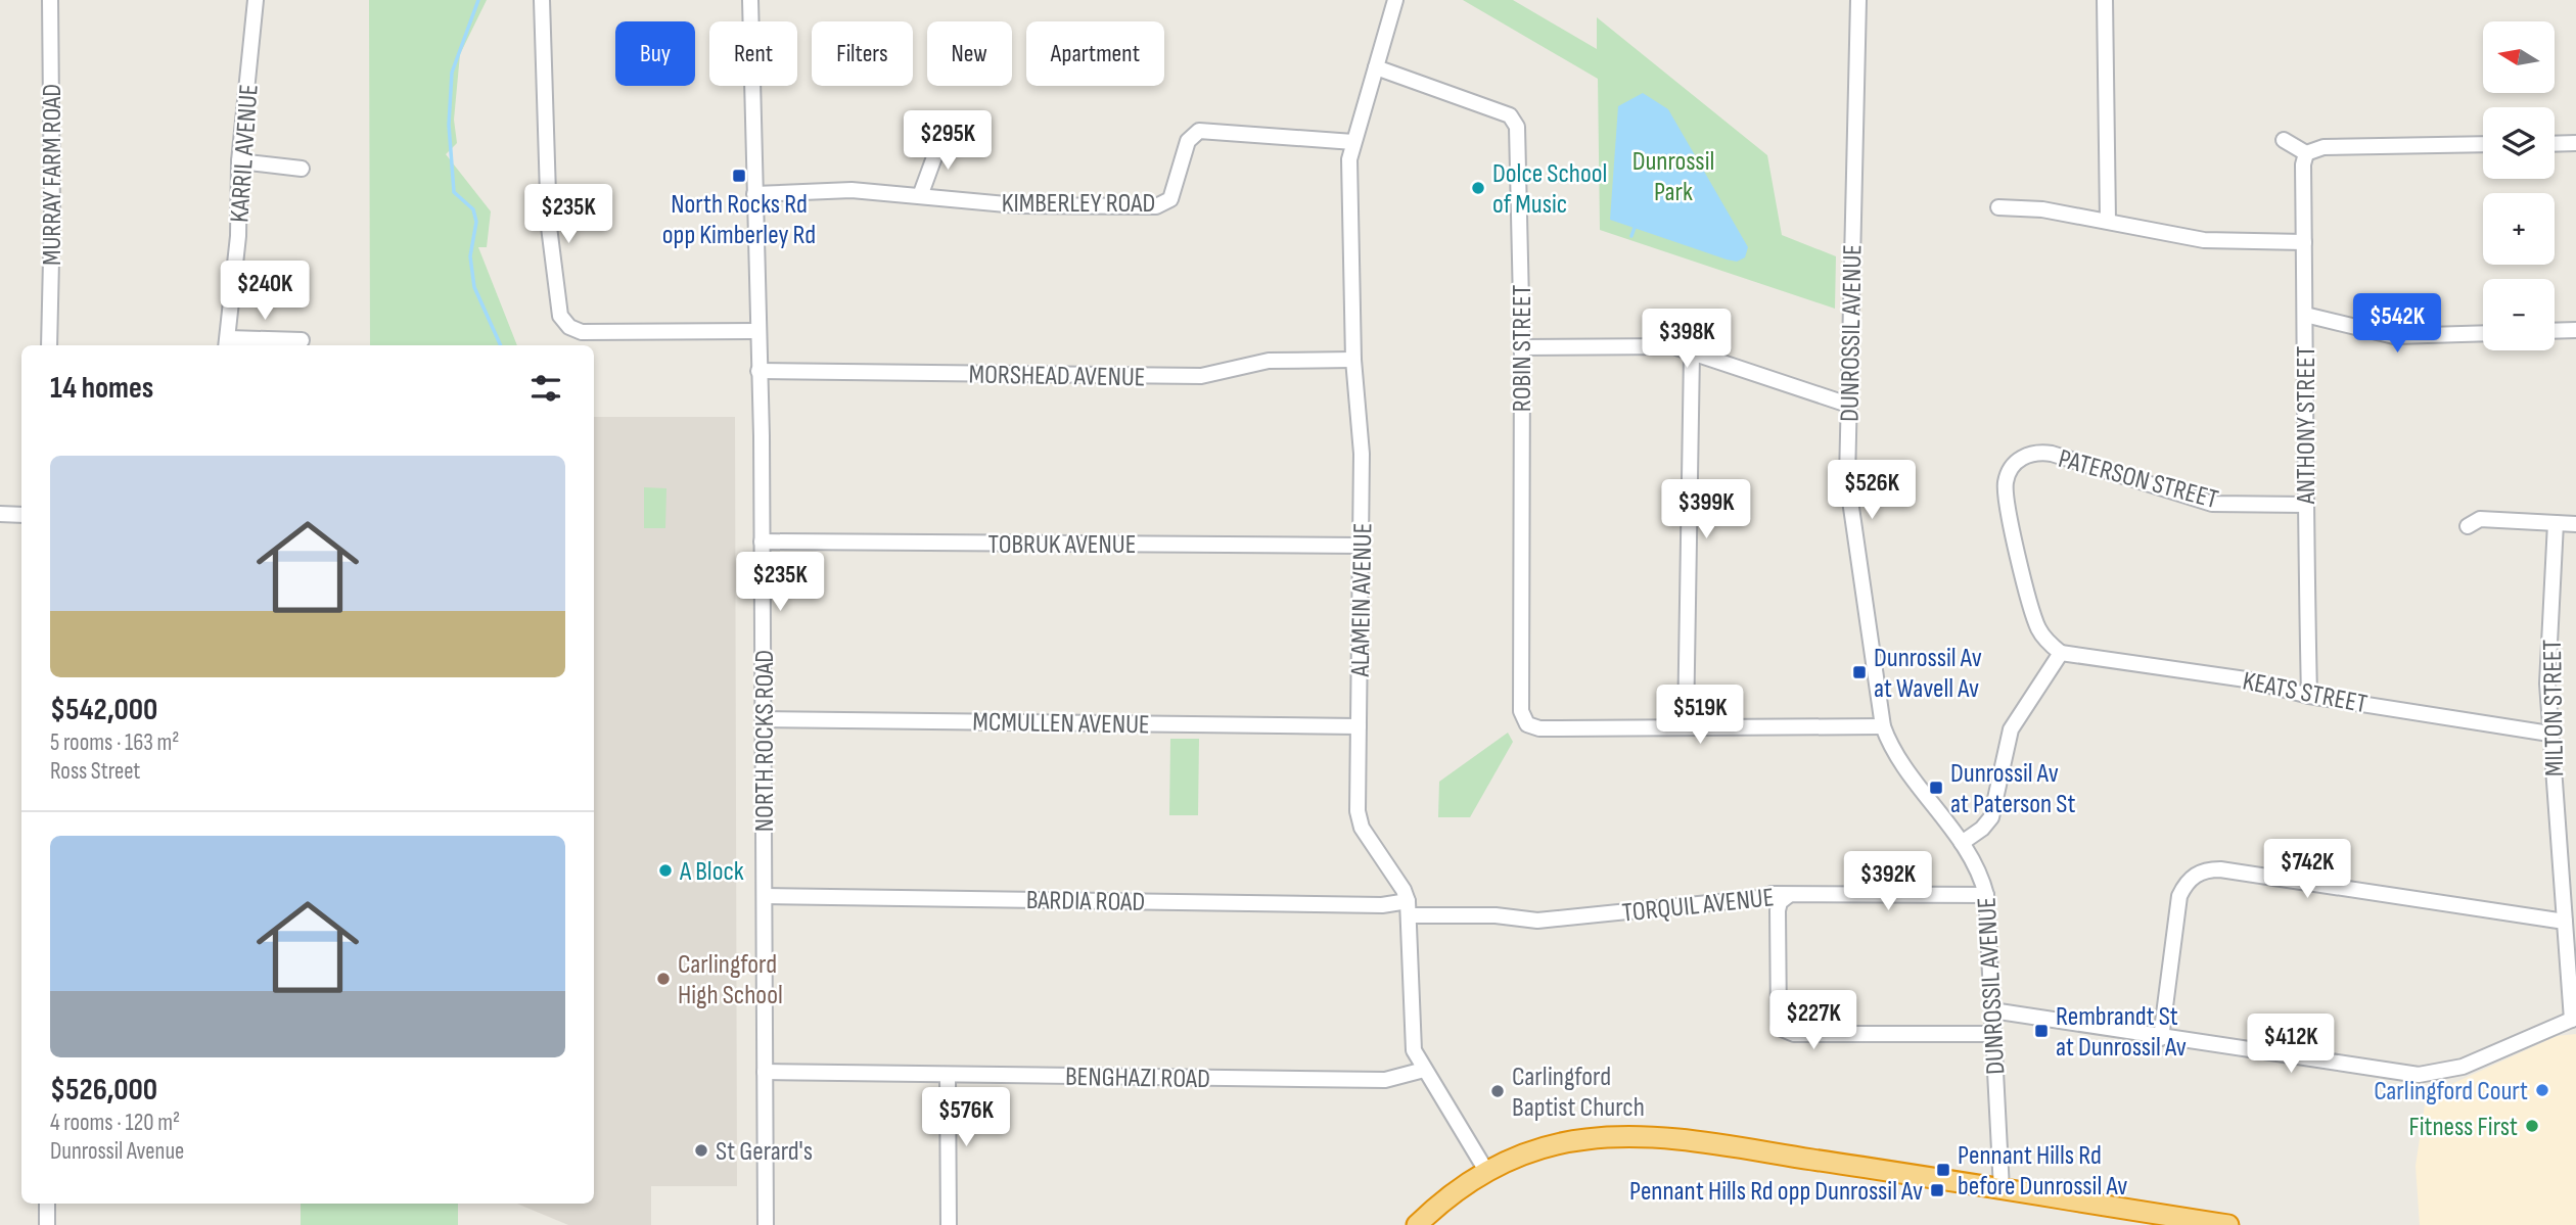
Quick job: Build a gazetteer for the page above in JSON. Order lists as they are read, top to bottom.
{
  "streets": {
    "street": [
      "KARRIL AVENUE",
      "MURRAY FARM ROAD",
      "KIMBERLEY ROAD",
      "DUNROSSIL AVENUE",
      "ROBIN STREET",
      "MORSHEAD AVENUE",
      "ANTHONY STREET",
      "PATERSON STREET",
      "TOBRUK AVENUE",
      "ALAMEIN AVENUE",
      "KEATS STREET",
      "MILTON STREET",
      "MCMULLEN AVENUE",
      "NORTH ROCKS ROAD",
      "BARDIA ROAD",
      "TORQUIL AVENUE",
      "BENGHAZI ROAD"
    ]
  },
  "crossings": [
    ["KIMBERLEY ROAD", "ALAMEIN AVENUE"],
    ["KIMBERLEY ROAD", "NORTH ROCKS ROAD"],
    ["DUNROSSIL AVENUE", "TORQUIL AVENUE"],
    ["ROBIN STREET", "ALAMEIN AVENUE"],
    ["MORSHEAD AVENUE", "ALAMEIN AVENUE"],
    ["MORSHEAD AVENUE", "NORTH ROCKS ROAD"],
    ["ANTHONY STREET", "PATERSON STREET"],
    ["ANTHONY STREET", "KEATS STREET"],
    ["PATERSON STREET", "KEATS STREET"],
    ["TOBRUK AVENUE", "ALAMEIN AVENUE"],
    ["TOBRUK AVENUE", "NORTH ROCKS ROAD"],
    ["ALAMEIN AVENUE", "MCMULLEN AVENUE"],
    ["ALAMEIN AVENUE", "BARDIA ROAD"],
    ["ALAMEIN AVENUE", "TORQUIL AVENUE"],
    ["ALAMEIN AVENUE", "BENGHAZI ROAD"],
    ["KEATS STREET", "MILTON STREET"],
    ["MCMULLEN AVENUE", "NORTH ROCKS ROAD"],
    ["NORTH ROCKS ROAD", "BARDIA ROAD"],
    ["NORTH ROCKS ROAD", "BENGHAZI ROAD"],
    ["BARDIA ROAD", "TORQUIL AVENUE"]
  ],
  "parks": ["Dunrossil Park"],
  "places": {
    "transit": [
      "North Rocks Rd opp Kimberley Rd",
      "Dunrossil Av at Wavell Av",
      "Dunrossil Av at Paterson St",
      "Rembrandt St at Dunrossil Av",
      "Pennant Hills Rd before Dunrossil Av",
      "Pennant Hills Rd opp Dunrossil Av"
    ],
    "other": [
      "Dolce School of Music",
      "A Block",
      "Carlingford High School",
      "Carlingford Court",
      "Carlingford Baptist Church",
      "Fitness First",
      "St Gerard's"
    ]
  },
  "north": "left",
  "page": {
    "map_buttons": ["+", "−"],
    "chip": [
      "Buy",
      "Rent",
      "Filters",
      "New",
      "Apartment"
    ],
    "price": [
      "$295K",
      "$235K",
      "$240K",
      "$542K",
      "$398K",
      "$526K",
      "$399K",
      "$235K",
      "$519K",
      "$742K",
      "$392K",
      "$227K",
      "$412K",
      "$576K"
    ],
    "heading": "14 homes",
    "list": [
      {
        "name": "$542,000",
        "note": "5 rooms · 163 m² · Ross Street"
      },
      {
        "name": "$526,000",
        "note": "4 rooms · 120 m² · Dunrossil Avenue"
      }
    ]
  }
}
